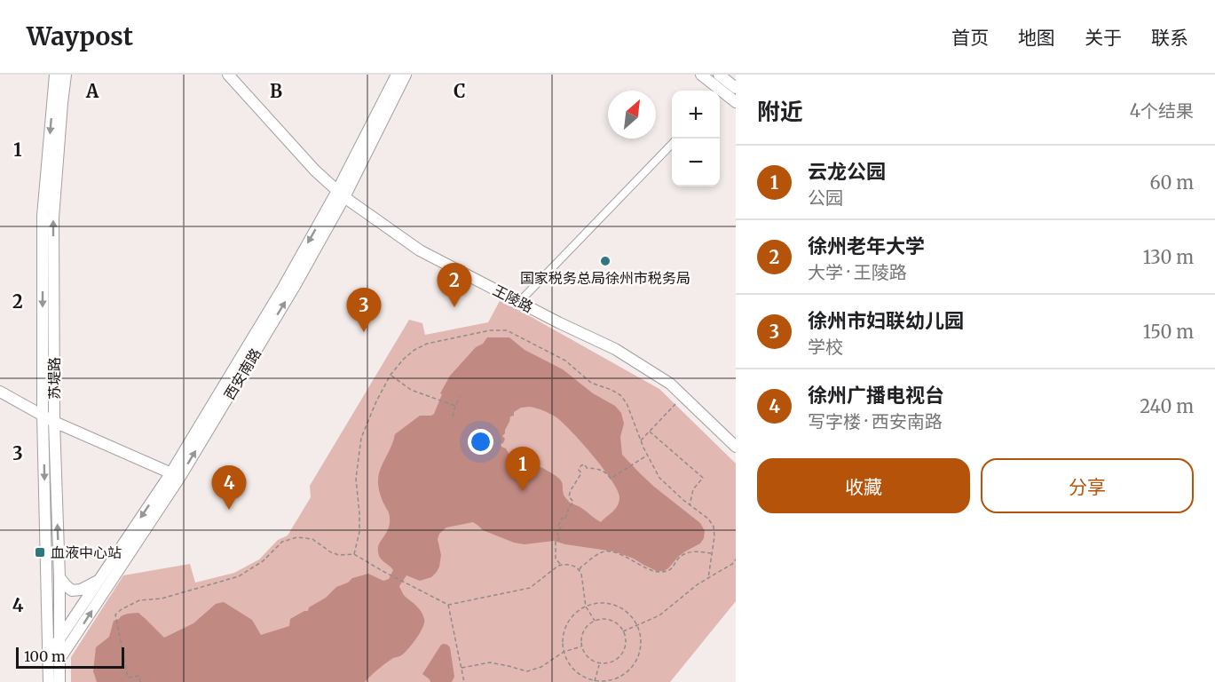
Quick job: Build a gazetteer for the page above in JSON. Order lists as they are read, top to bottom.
{
  "streets": {
    "main road": ["王陵路", "西安南路", "苏堤路"]
  },
  "crossings": [
    ["王陵路", "西安南路"],
    ["西安南路", "苏堤路"]
  ],
  "places": {
    "other": ["国家税务总局徐州市税务局"],
    "transit": ["血液中心站"]
  },
  "scale_bar": "100 m",
  "north": "top right",
  "page": {
    "header": "Waypost",
    "nav": [
      "首页",
      "地图",
      "关于",
      "联系"
    ],
    "heading": ["附近", "4个结果"],
    "map_buttons": ["+", "−"],
    "list": [
      {
        "mark": "1",
        "name": "云龙公园",
        "note": "公园",
        "value": "60 m"
      },
      {
        "mark": "2",
        "name": "徐州老年大学",
        "note": "大学 · 王陵路",
        "value": "130 m"
      },
      {
        "mark": "3",
        "name": "徐州市妇联幼儿园",
        "note": "学校",
        "value": "150 m"
      },
      {
        "mark": "4",
        "name": "徐州广播电视台",
        "note": "写字楼 · 西安南路",
        "value": "240 m"
      }
    ],
    "pins": [
      "2",
      "3",
      "1",
      "4"
    ],
    "buttons": ["收藏", "分享"],
    "scale": "100 m"
  },
  "grid": {
    "columns": ["A", "B", "C"],
    "rows": [
      "1",
      "2",
      "3",
      "4"
    ]
  }
}
